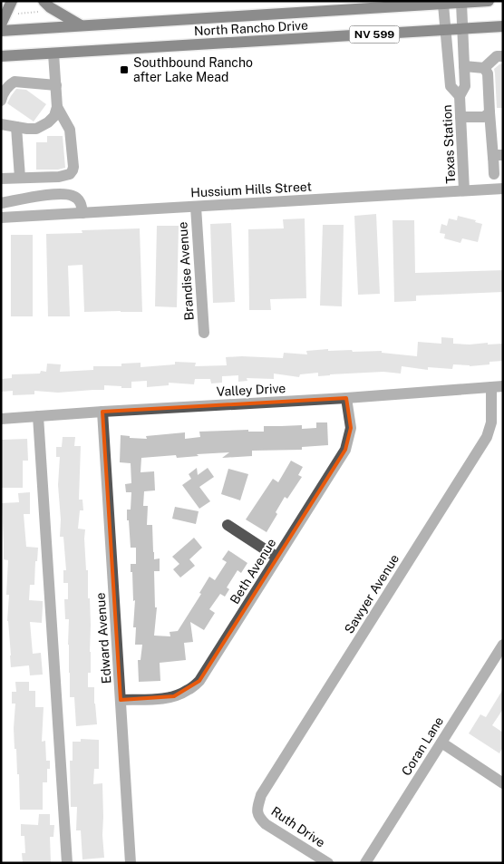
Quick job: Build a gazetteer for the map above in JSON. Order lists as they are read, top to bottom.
{
  "streets": {
    "main road": ["North Rancho Drive", "NV 599"],
    "street": [
      "Texas Station",
      "Hussium Hills Street",
      "Brandise Avenue",
      "Valley Drive",
      "Beth Avenue",
      "Sawyer Avenue",
      "Edward Avenue",
      "Coran Lane",
      "Ruth Drive"
    ]
  },
  "crossings": [
    ["North Rancho Drive", "Texas Station"],
    ["Texas Station", "Hussium Hills Street"],
    ["Hussium Hills Street", "Brandise Avenue"],
    ["Valley Drive", "Beth Avenue"],
    ["Valley Drive", "Sawyer Avenue"],
    ["Valley Drive", "Edward Avenue"],
    ["Beth Avenue", "Edward Avenue"],
    ["Sawyer Avenue", "Ruth Drive"]
  ],
  "places": {
    "transit": ["Southbound Rancho after Lake Mead"]
  }
}
